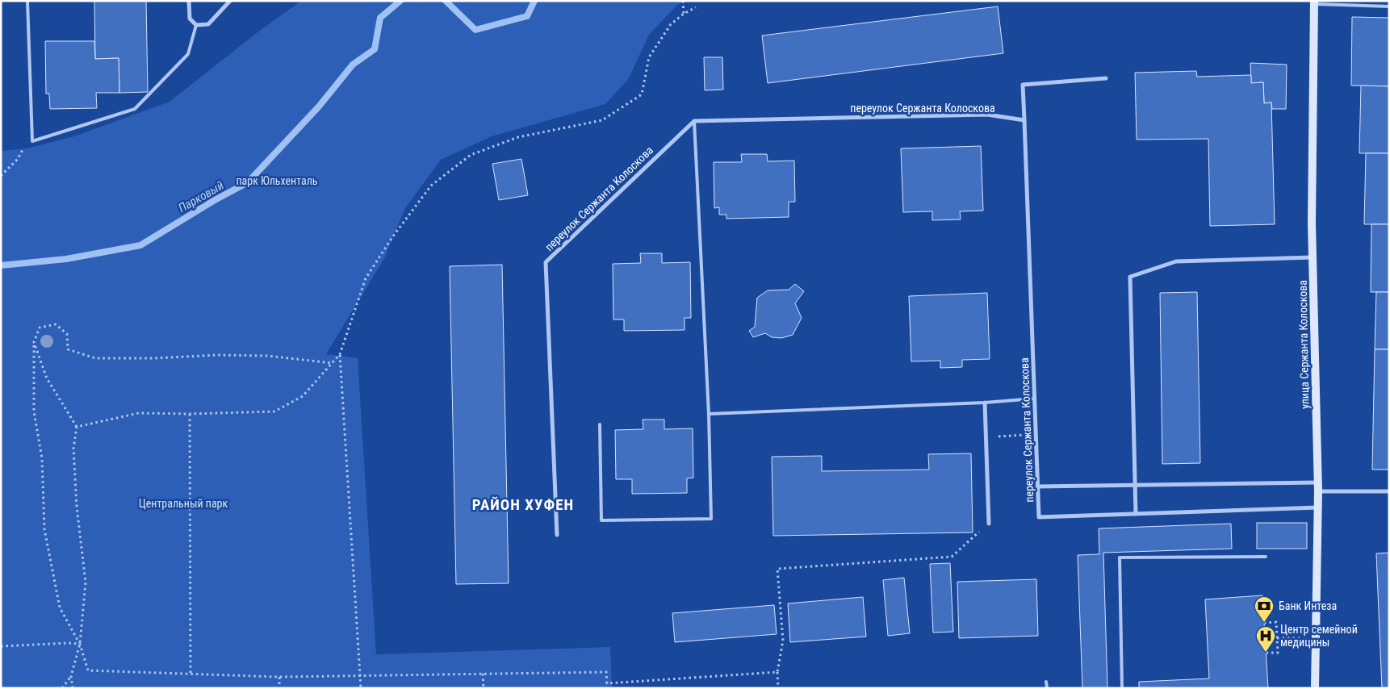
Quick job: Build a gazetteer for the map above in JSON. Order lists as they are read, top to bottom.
{
  "streets": {
    "main road": ["улица Сержанта Колоскова"],
    "street": ["переулок Сержанта Колоскова"]
  },
  "crossings": [
    ["переулок Сержанта Колоскова", "улица Сержанта Колоскова"]
  ],
  "districts": ["РАЙОН ХУФЕН"],
  "water": ["Парковый"],
  "parks": ["парк Юльхенталь", "Центральный парк"],
  "places": {
    "bank": ["Банк Интеза"],
    "hospital": ["Центр семейной медицины"]
  }
}
